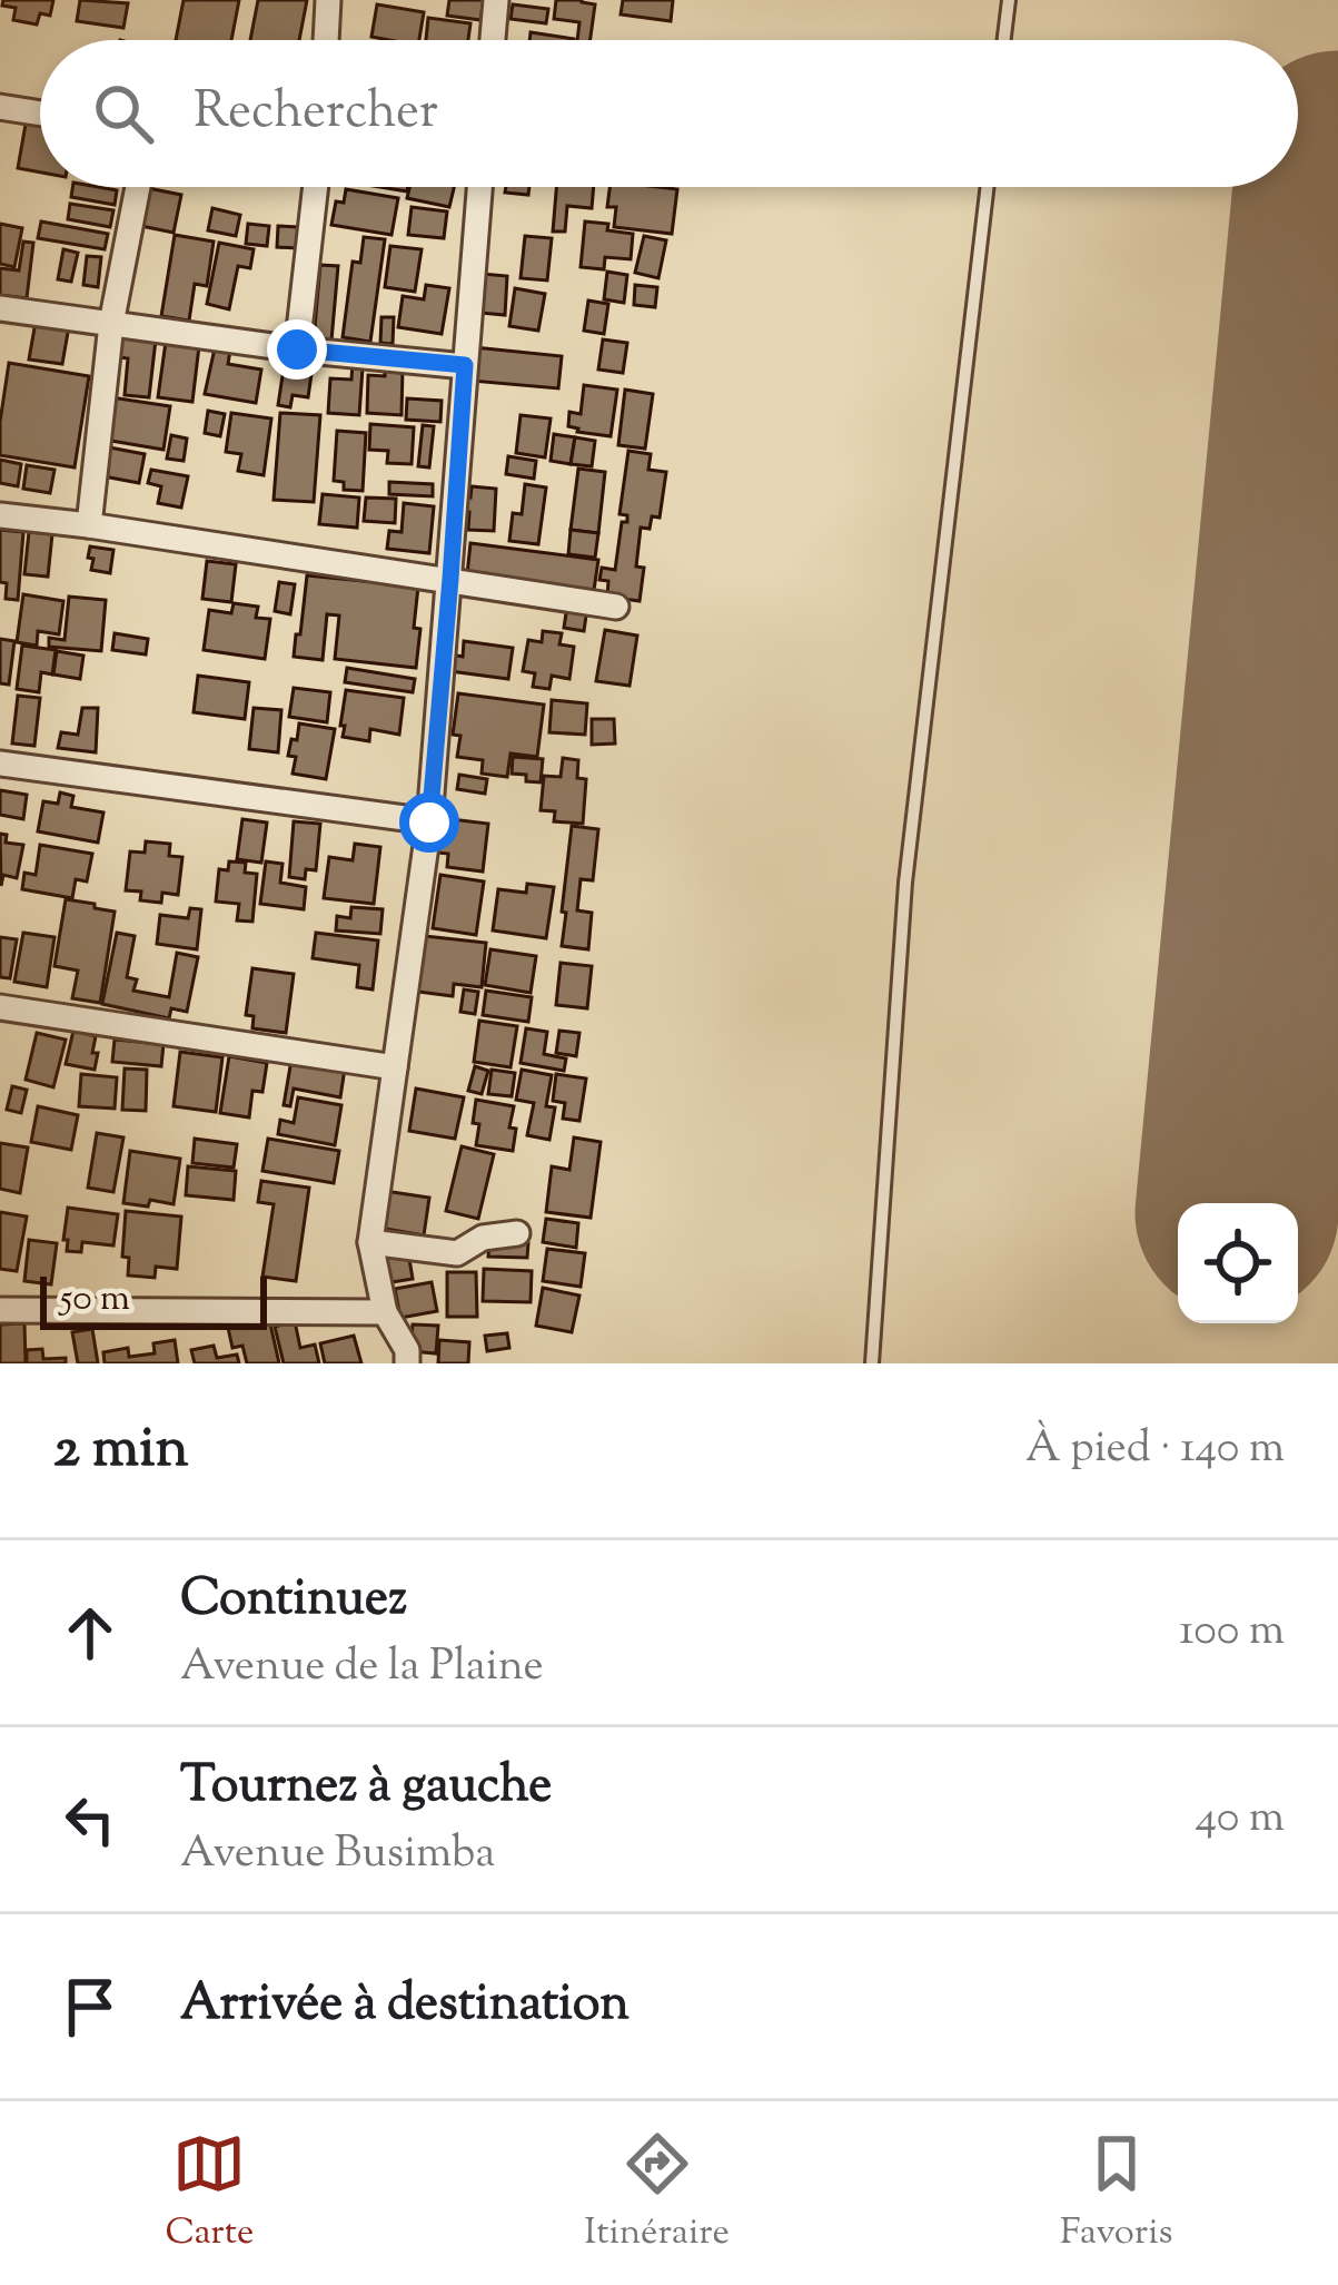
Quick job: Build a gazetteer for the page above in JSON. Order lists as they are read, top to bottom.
{
  "scale_bar": "50 m",
  "page": {
    "search": "Rechercher",
    "scale": "50 m",
    "heading": ["2 min", "À pied · 140 m"],
    "list": [
      ["Continuez", "Avenue de la Plaine", "100 m"],
      ["Tournez à gauche", "Avenue Busimba", "40 m"],
      "Arrivée à destination"
    ],
    "nav": ["Carte", "Itinéraire", "Favoris"]
  }
}
